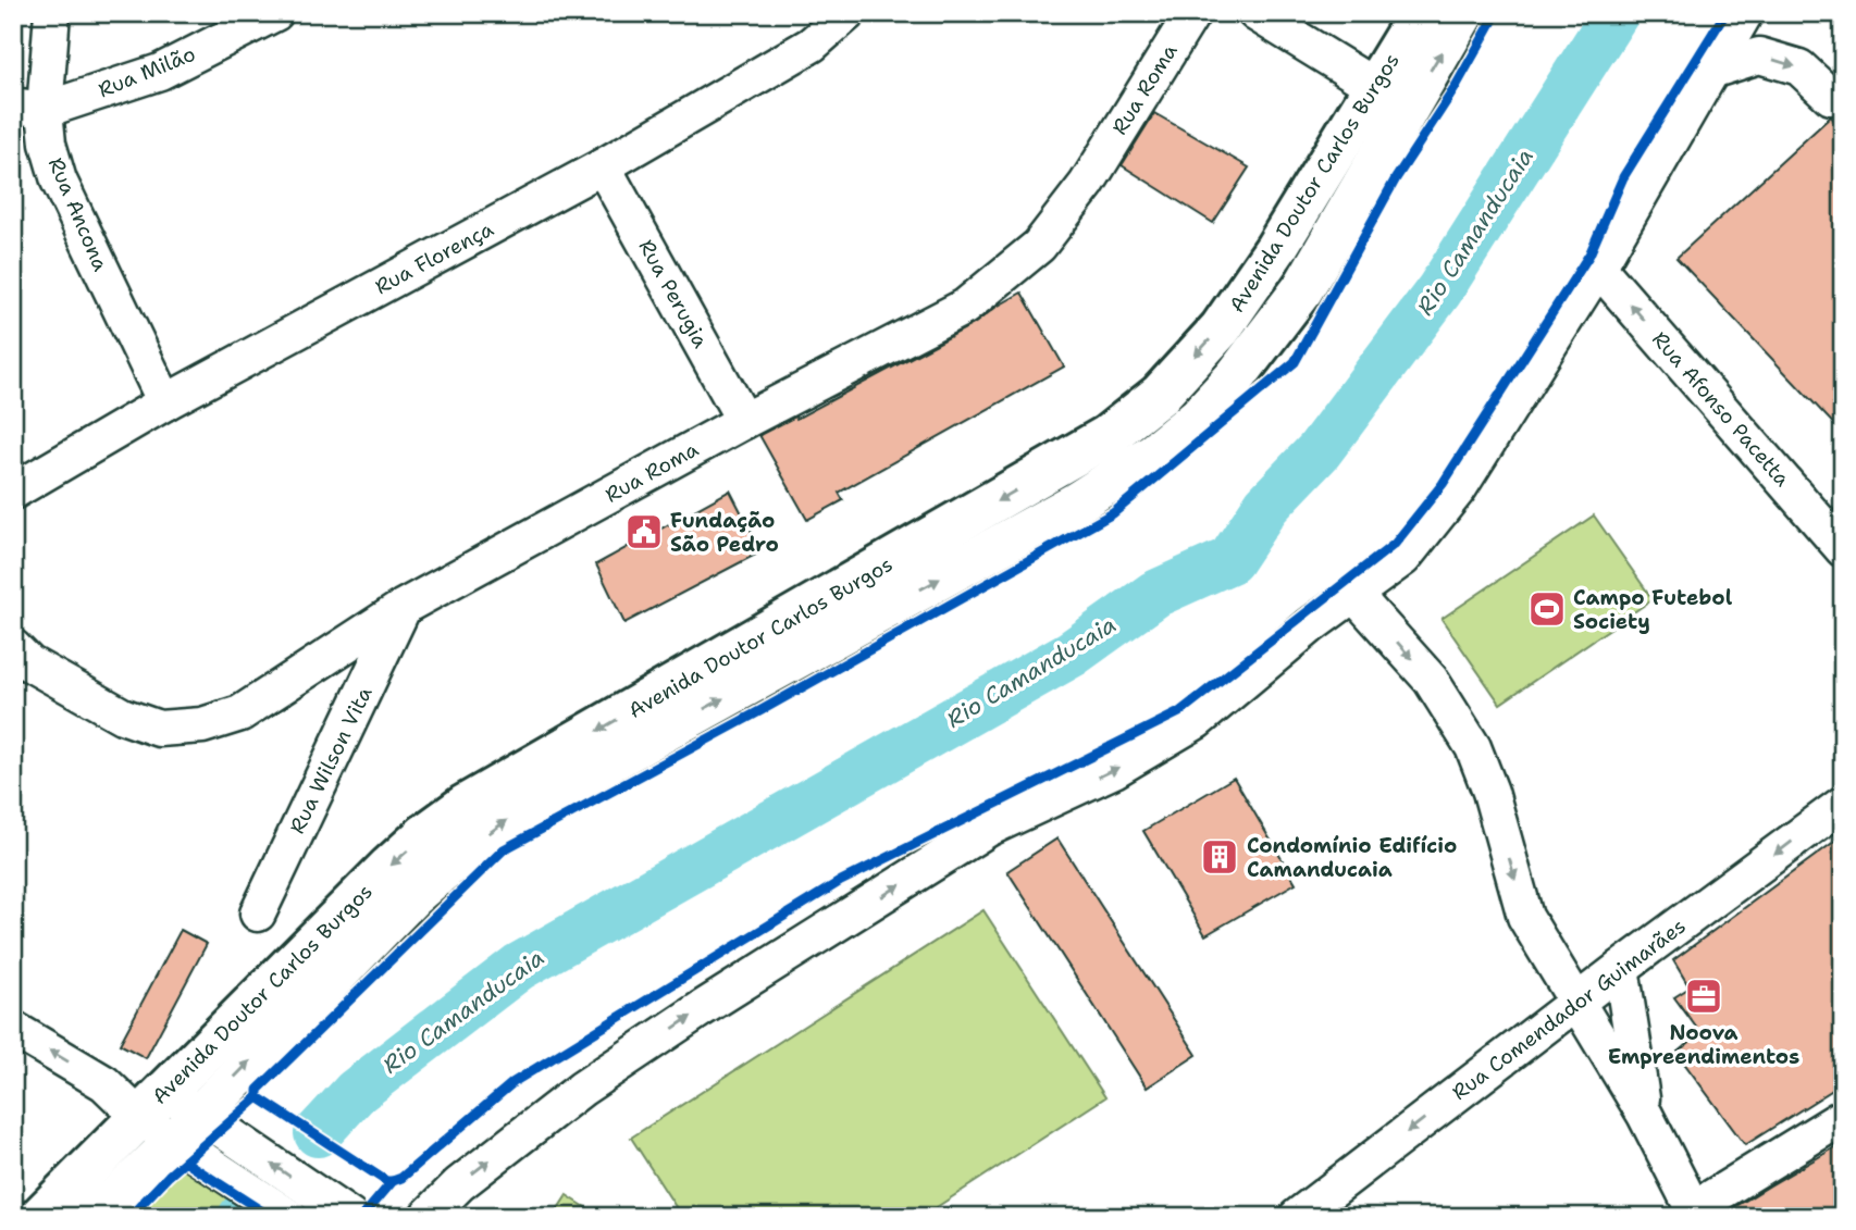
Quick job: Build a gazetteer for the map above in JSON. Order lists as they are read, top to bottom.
{
  "streets": {
    "main road": ["Avenida Doutor Carlos Burgos"],
    "street": [
      "Rua Milão",
      "Rua Roma",
      "Rua Ancona",
      "Rua Florença",
      "Rua Perugia",
      "Rua Afonso Pacetta",
      "Rua Wilson Vita",
      "Rua Comendador Guimarães"
    ]
  },
  "crossings": [
    ["Rua Milão", "Rua Ancona"],
    ["Rua Roma", "Rua Perugia"],
    ["Rua Roma", "Rua Wilson Vita"],
    ["Rua Ancona", "Rua Florença"],
    ["Rua Florença", "Rua Perugia"]
  ],
  "one_way": ["Rua Afonso Pacetta", "Rua Comendador Guimarães"],
  "water": ["Rio Camanducaia"],
  "places": {
    "public building": ["Fundação São Pedro"],
    "sports": ["Campo Futebol Society"],
    "building": ["Condomínio Edifício Camanducaia"],
    "office": ["Noova Empreendimentos"]
  }
}
